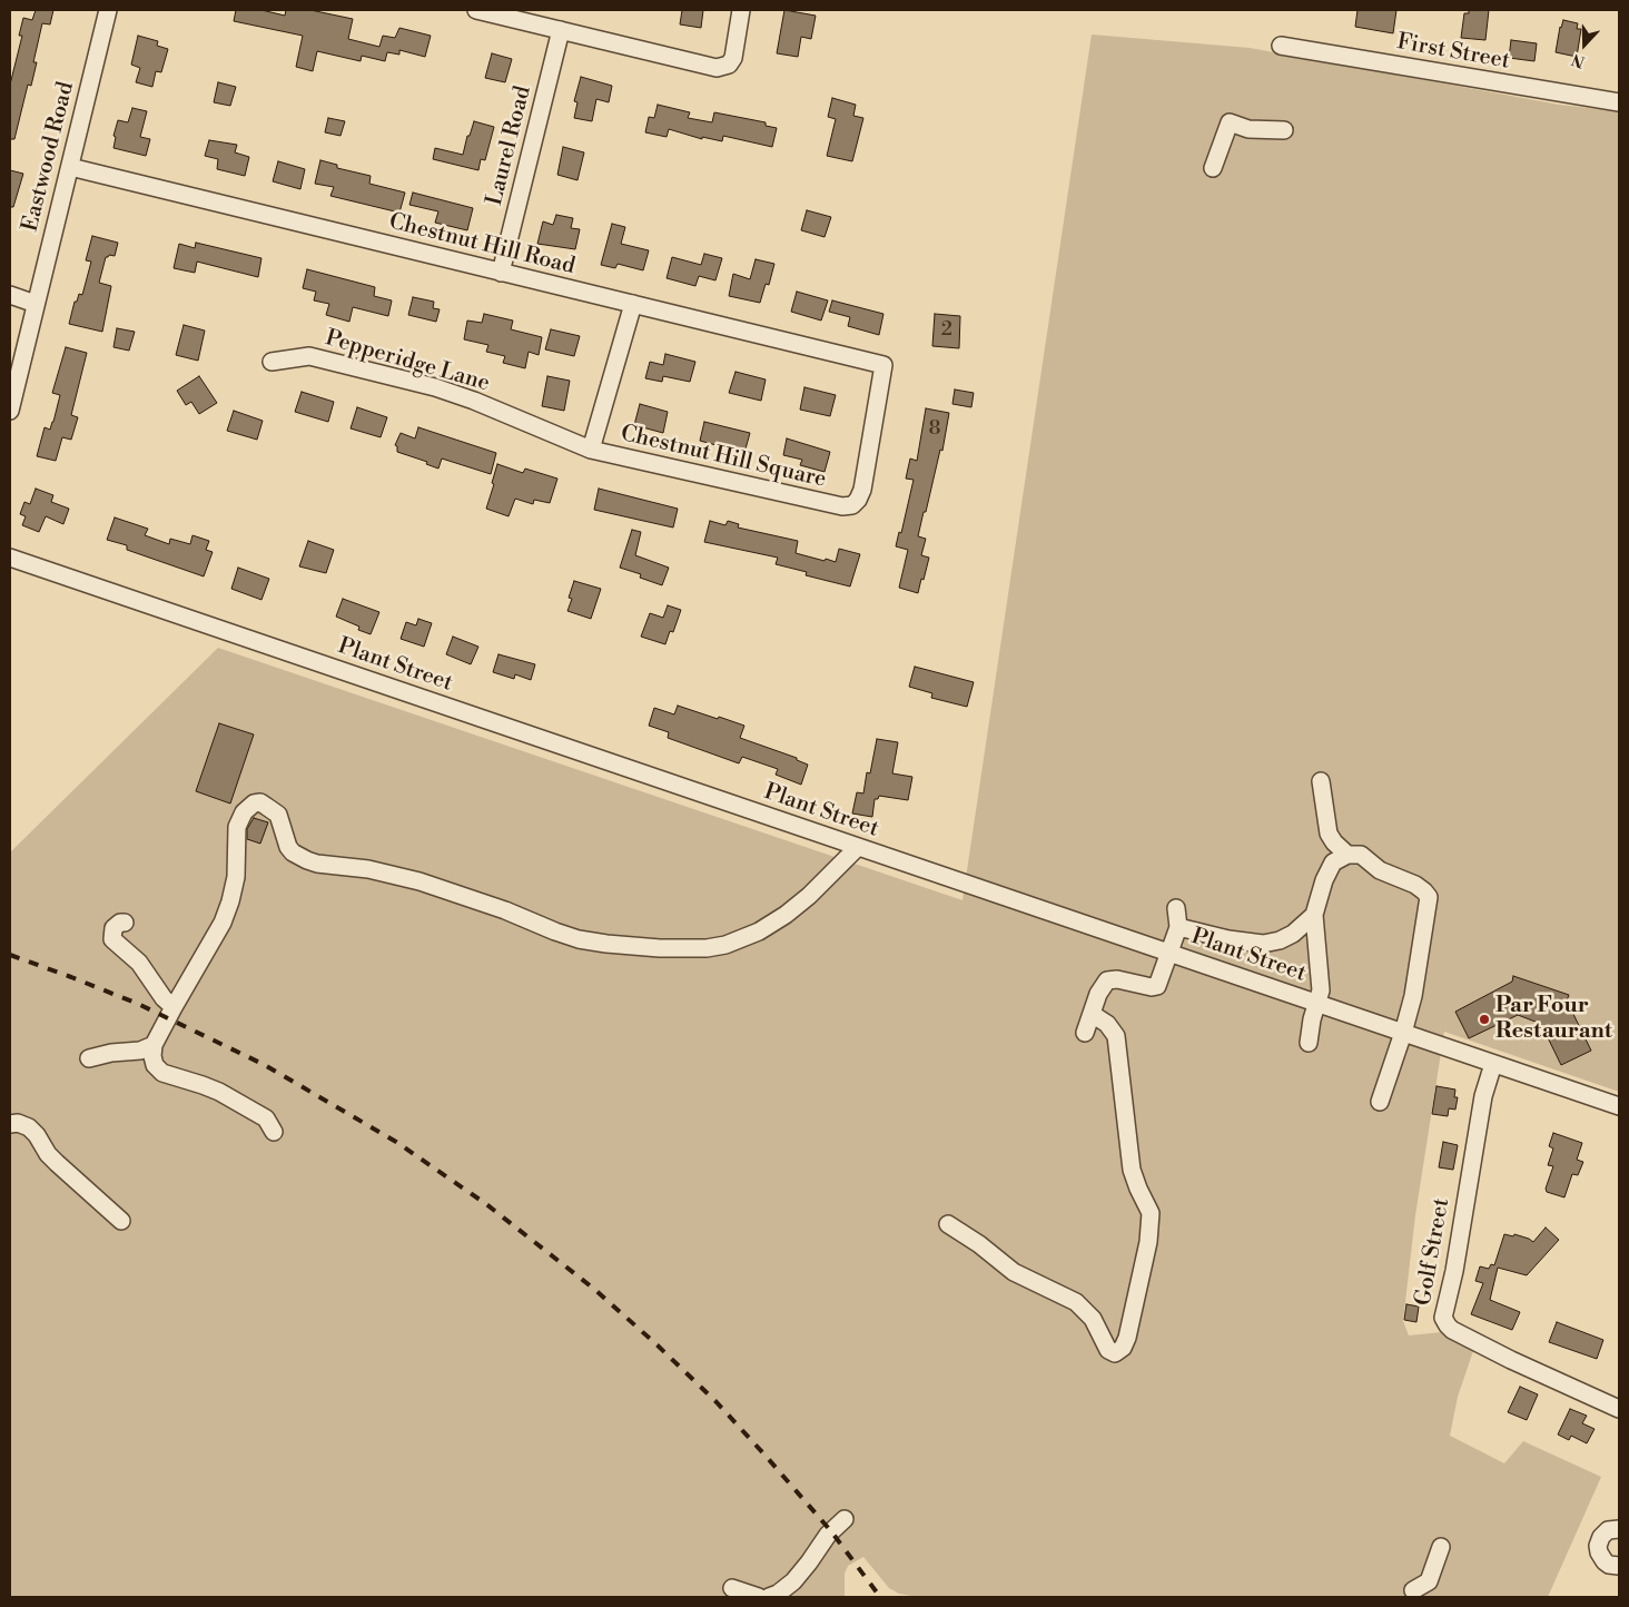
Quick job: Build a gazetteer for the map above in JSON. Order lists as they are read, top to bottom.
{
  "streets": {
    "street": [
      "First Street",
      "Laurel Road",
      "Eastwood Road",
      "Chestnut Hill Road",
      "Pepperidge Lane",
      "Chestnut Hill Square",
      "Plant Street",
      "Golf Street"
    ]
  },
  "crossings": [
    ["Laurel Road", "Chestnut Hill Road"],
    ["Eastwood Road", "Chestnut Hill Road"],
    ["Chestnut Hill Road", "Chestnut Hill Square"],
    ["Pepperidge Lane", "Chestnut Hill Square"],
    ["Plant Street", "Golf Street"]
  ],
  "places": ["Par Four Restaurant"],
  "house_numbers": ["2", "8"],
  "north": "bottom"
}
